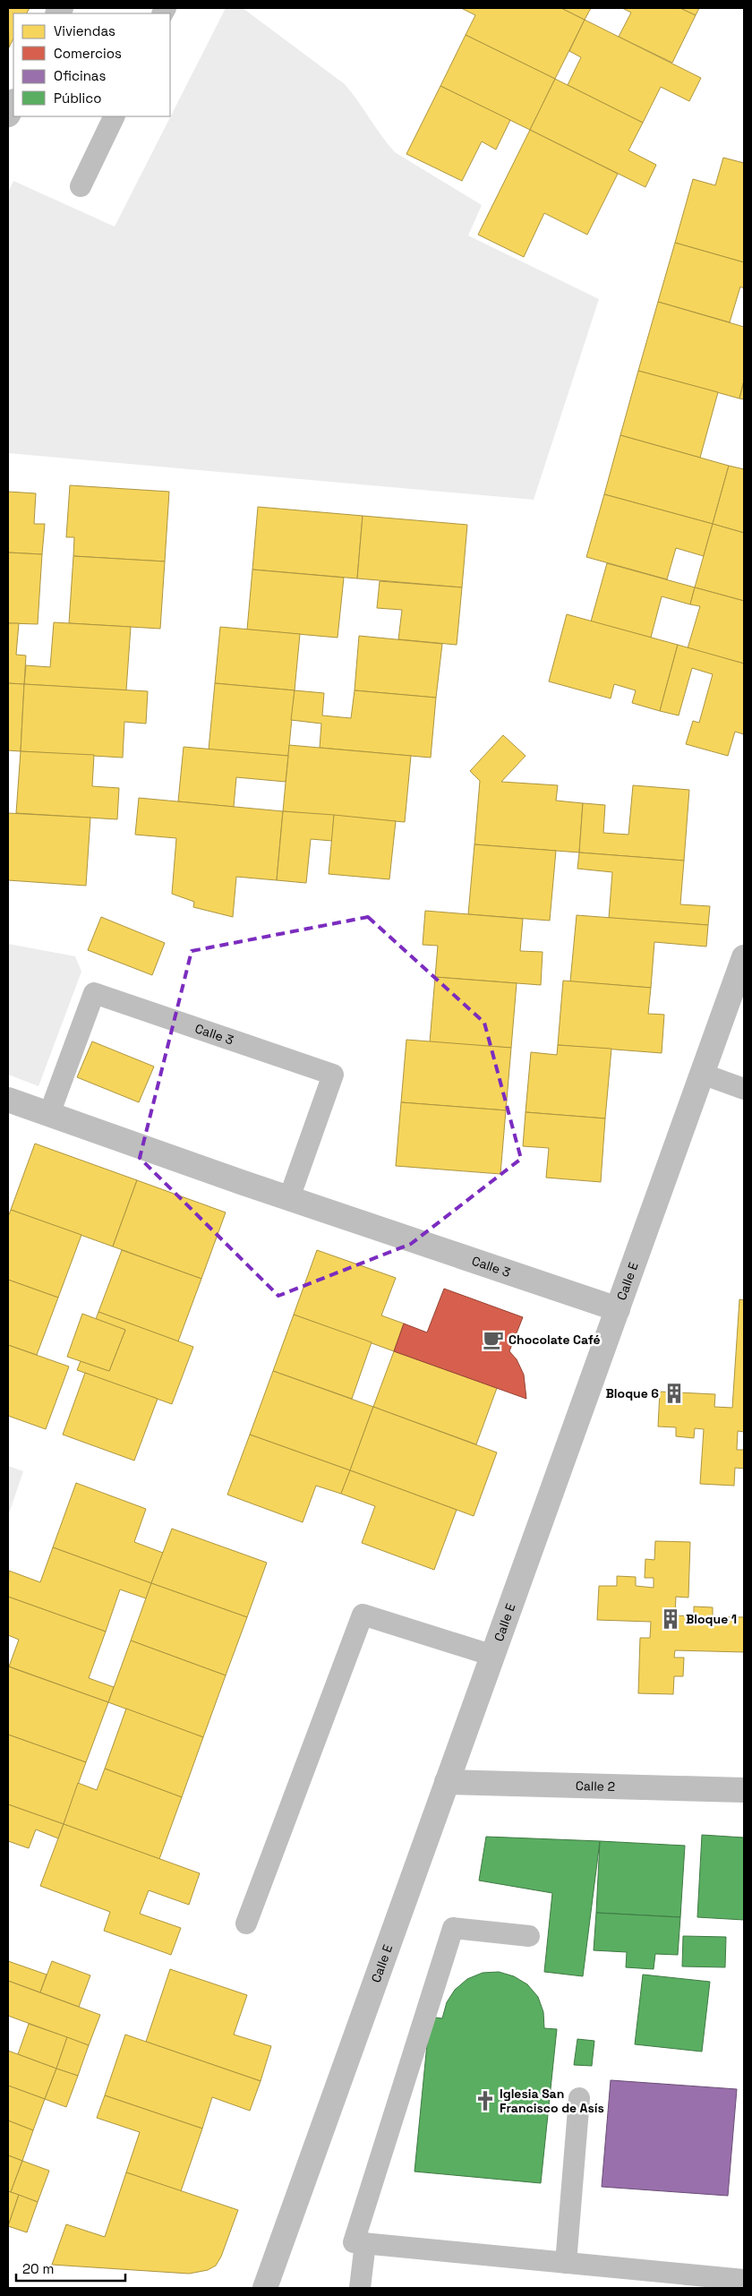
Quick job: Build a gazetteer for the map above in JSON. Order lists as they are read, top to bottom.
{
  "streets": {
    "street": ["Calle 3", "Calle E", "Calle 2"]
  },
  "crossings": [
    ["Calle 3", "Calle E"],
    ["Calle E", "Calle 2"]
  ],
  "places": {
    "cafe": ["Chocolate Café"],
    "building": ["Bloque 6", "Bloque 1"],
    "church": ["Iglesia San Francisco de Asís"]
  },
  "legend": [
    "Viviendas",
    "Comercios",
    "Oficinas",
    "Público"
  ],
  "scale_bar": "20 m"
}
